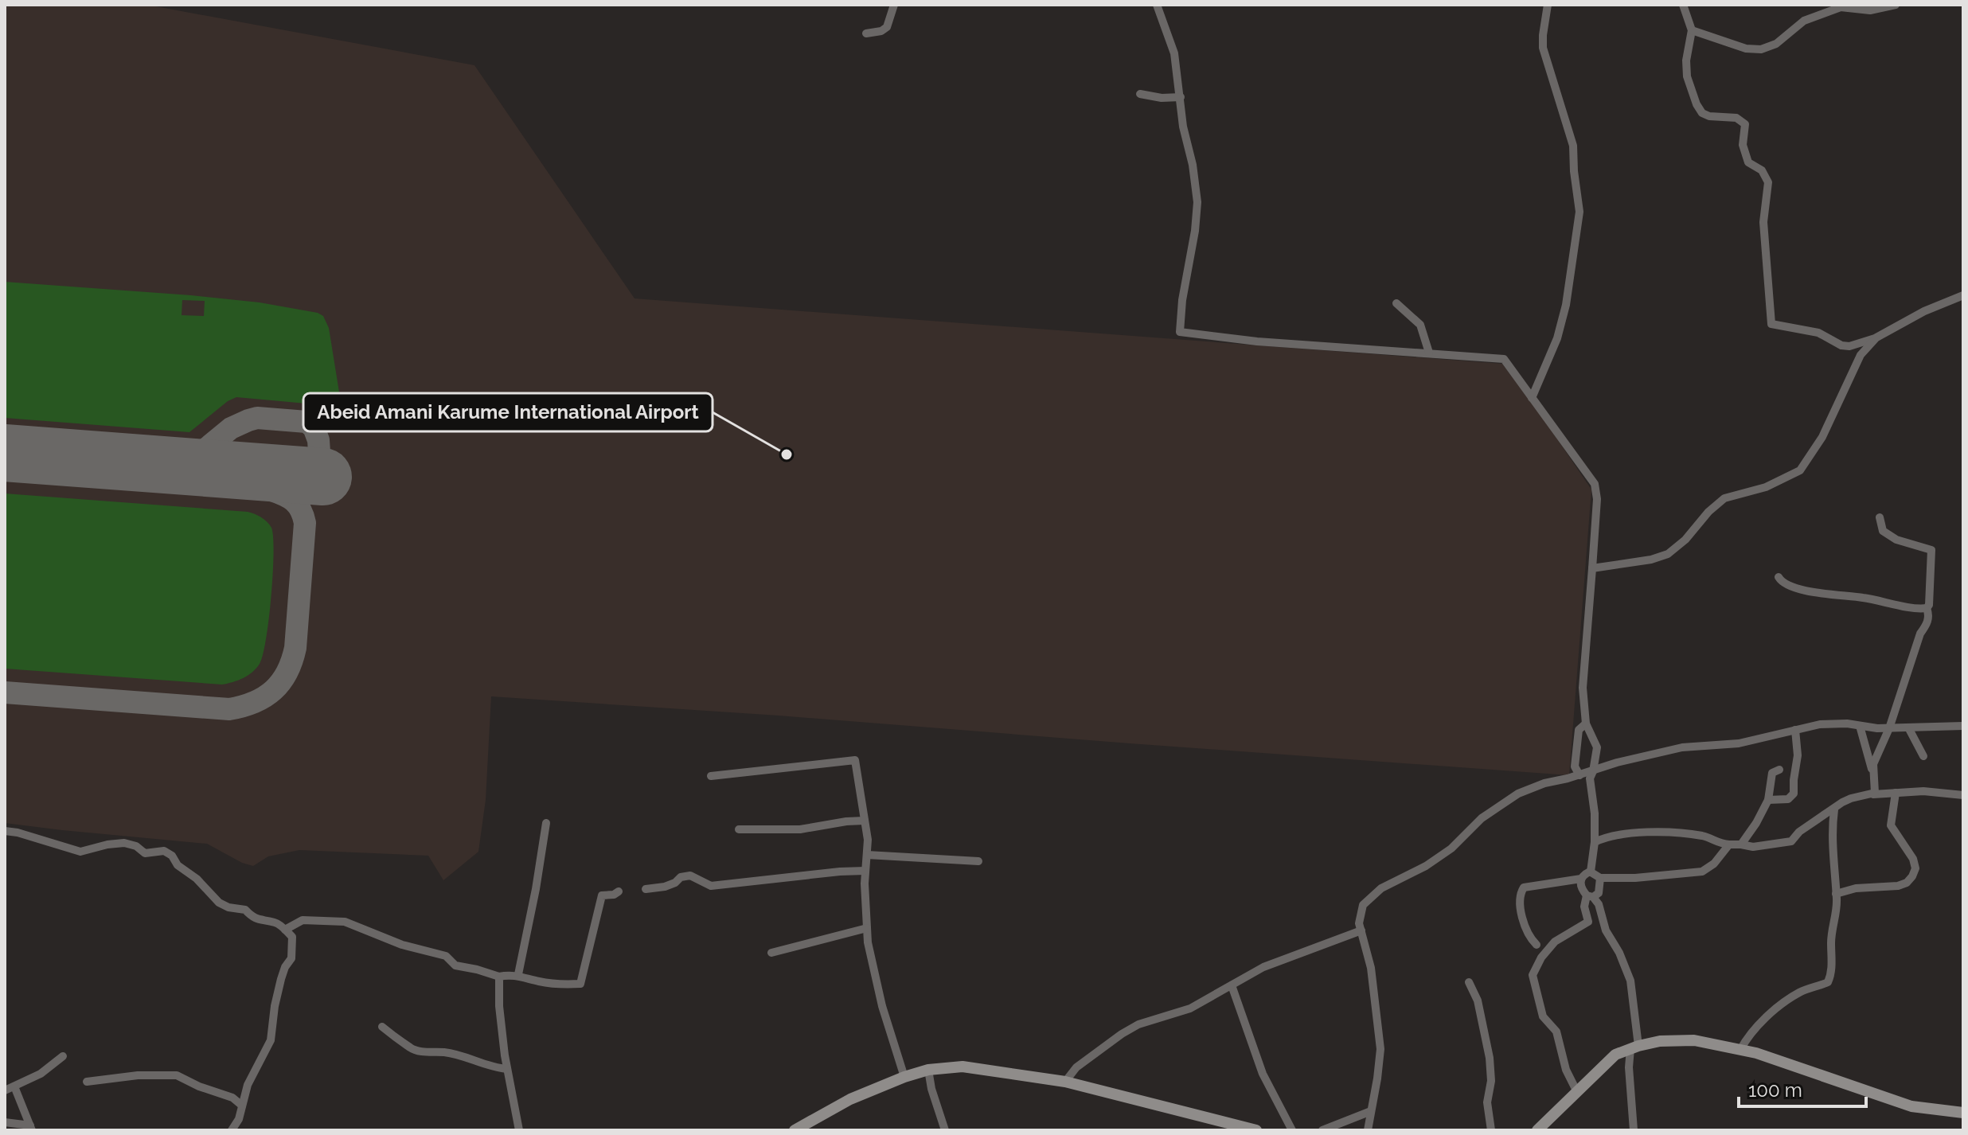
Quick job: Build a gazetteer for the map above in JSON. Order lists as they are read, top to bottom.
{
  "places": ["Abeid Amani Karume International Airport"],
  "scale_bar": "100 m"
}
